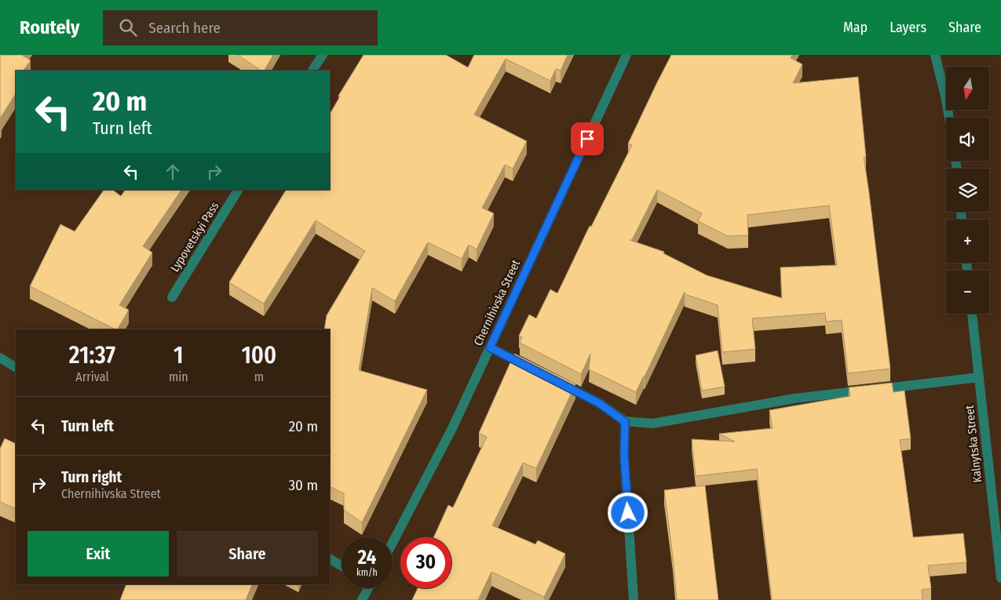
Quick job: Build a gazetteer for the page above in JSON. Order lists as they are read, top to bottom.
{
  "streets": {
    "street": ["Lypovetskyi Pass", "Chernihivska Street", "Kalnytska Street"]
  },
  "north": "bottom",
  "page": {
    "header": "Routely",
    "search": "Search here",
    "nav": ["Map", "Layers", "Share"],
    "map_buttons": ["+", "−"],
    "turn": ["20 m", "Turn left"],
    "eta": [
      "21:37",
      "Arrival",
      "1",
      "min",
      "100",
      "m"
    ],
    "list": [
      {
        "name": "Turn left",
        "value": "20 m"
      },
      {
        "name": "Turn right",
        "note": "Chernihivska Street",
        "value": "30 m"
      }
    ],
    "buttons": ["Exit", "Share"],
    "speed": "24 km/h",
    "limit": "30"
  }
}
